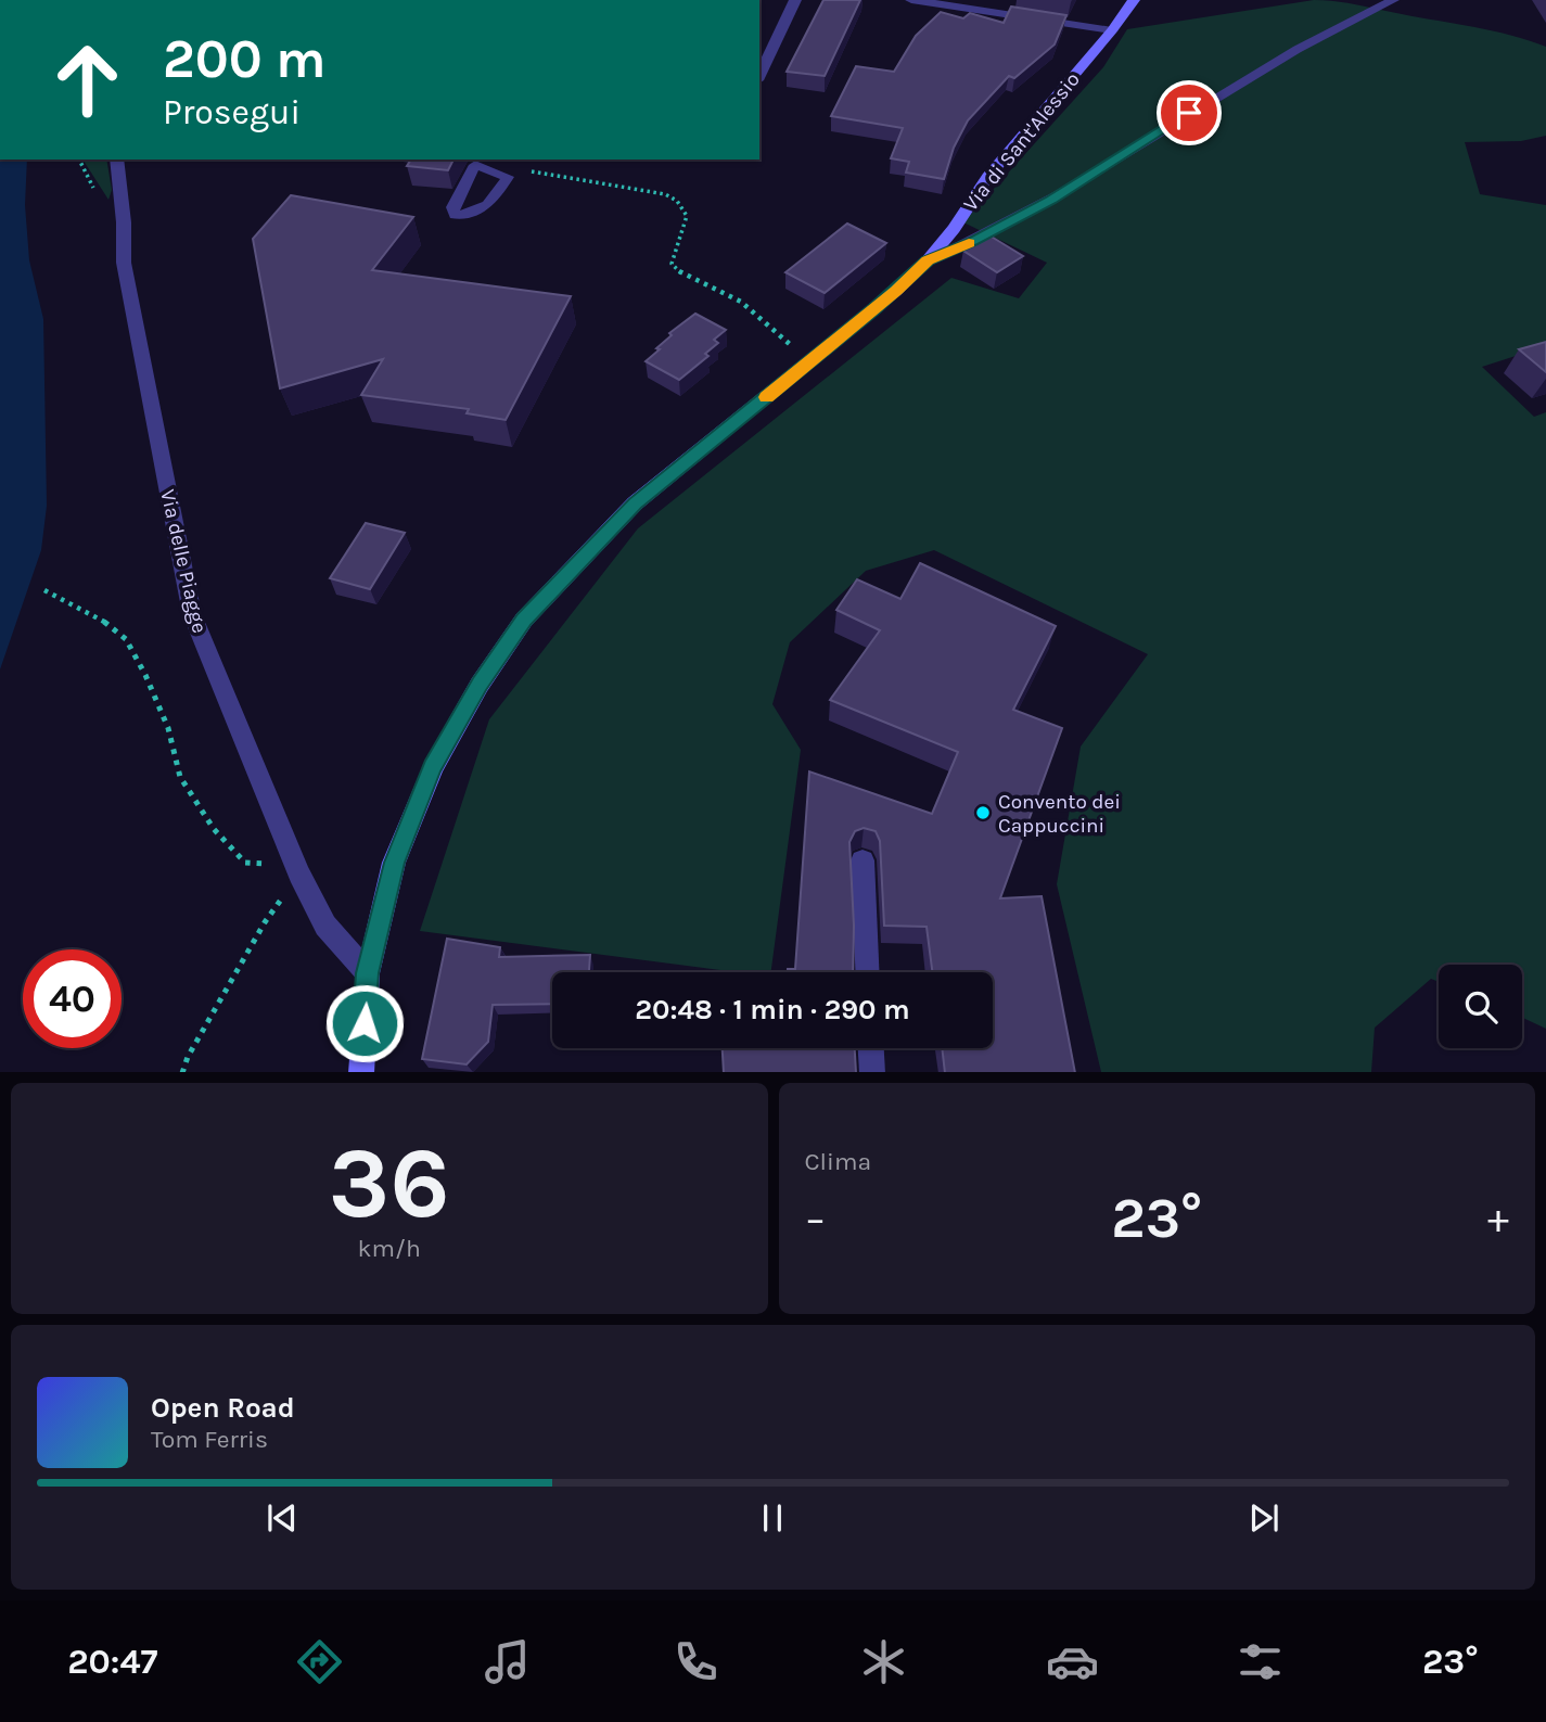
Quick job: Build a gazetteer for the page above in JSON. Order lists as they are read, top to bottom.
{
  "streets": {
    "street": ["Via di Sant'Alessio", "Via delle Piagge"]
  },
  "crossings": [
    ["Via di Sant'Alessio", "Via delle Piagge"]
  ],
  "places": ["Convento dei Cappuccini"],
  "page": {
    "turn": ["200 m", "Prosegui"],
    "limit": "40",
    "trip": "20:48 · 1 min · 290 m",
    "tile": [
      ["36", "km/h"],
      "Clima"
    ],
    "heat": ["−", "23°", "+"],
    "song": ["Open Road", "Tom Ferris"],
    "tabs": ["20:47", "23°"]
  }
}
